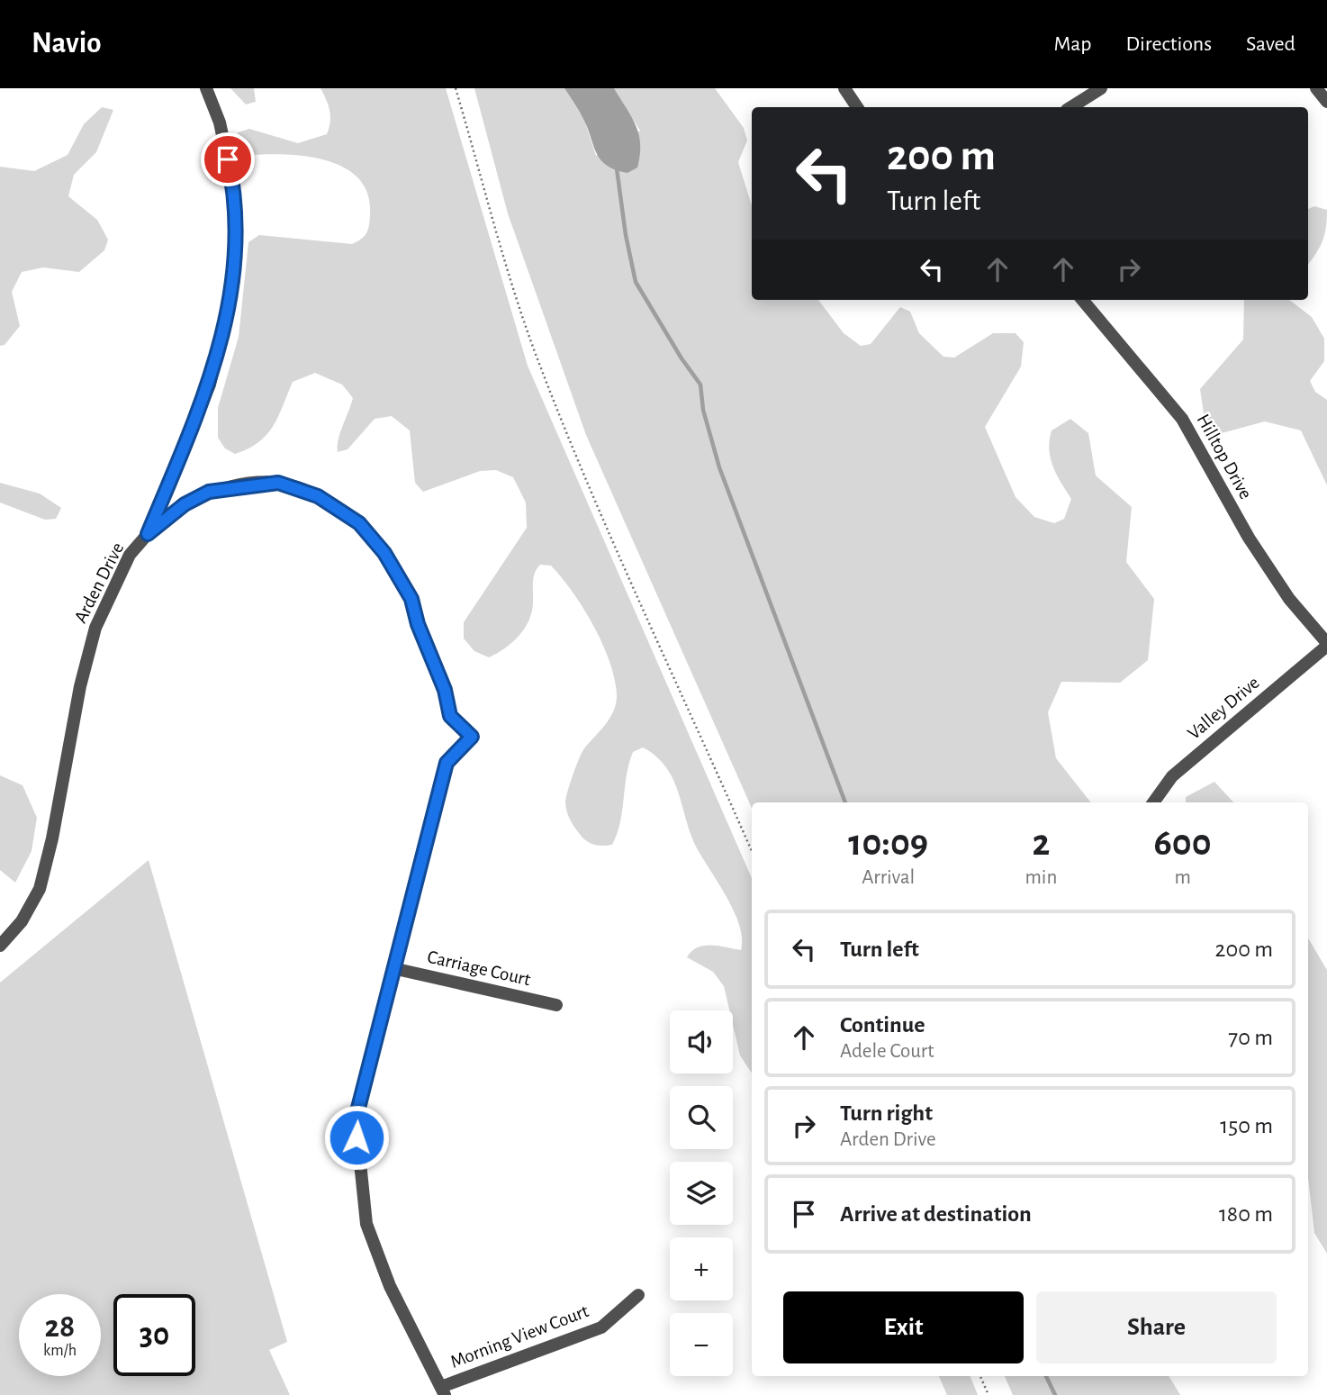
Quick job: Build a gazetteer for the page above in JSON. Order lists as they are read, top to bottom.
{
  "streets": {
    "street": [
      "Hilltop Drive",
      "Arden Drive",
      "Valley Drive",
      "Carriage Court",
      "Morning View Court"
    ]
  },
  "crossings": [
    ["Hilltop Drive", "Valley Drive"]
  ],
  "page": {
    "header": "Navio",
    "nav": ["Map", "Directions", "Saved"],
    "turn": ["200 m", "Turn left"],
    "eta": [
      "10:09",
      "Arrival",
      "2",
      "min",
      "600",
      "m"
    ],
    "list": [
      {
        "name": "Turn left",
        "value": "200 m"
      },
      {
        "name": "Continue",
        "note": "Adele Court",
        "value": "70 m"
      },
      {
        "name": "Turn right",
        "note": "Arden Drive",
        "value": "150 m"
      },
      {
        "name": "Arrive at destination",
        "value": "180 m"
      }
    ],
    "map_buttons": ["+", "−"],
    "buttons": ["Exit", "Share"],
    "speed": "28 km/h",
    "limit": "30"
  }
}
